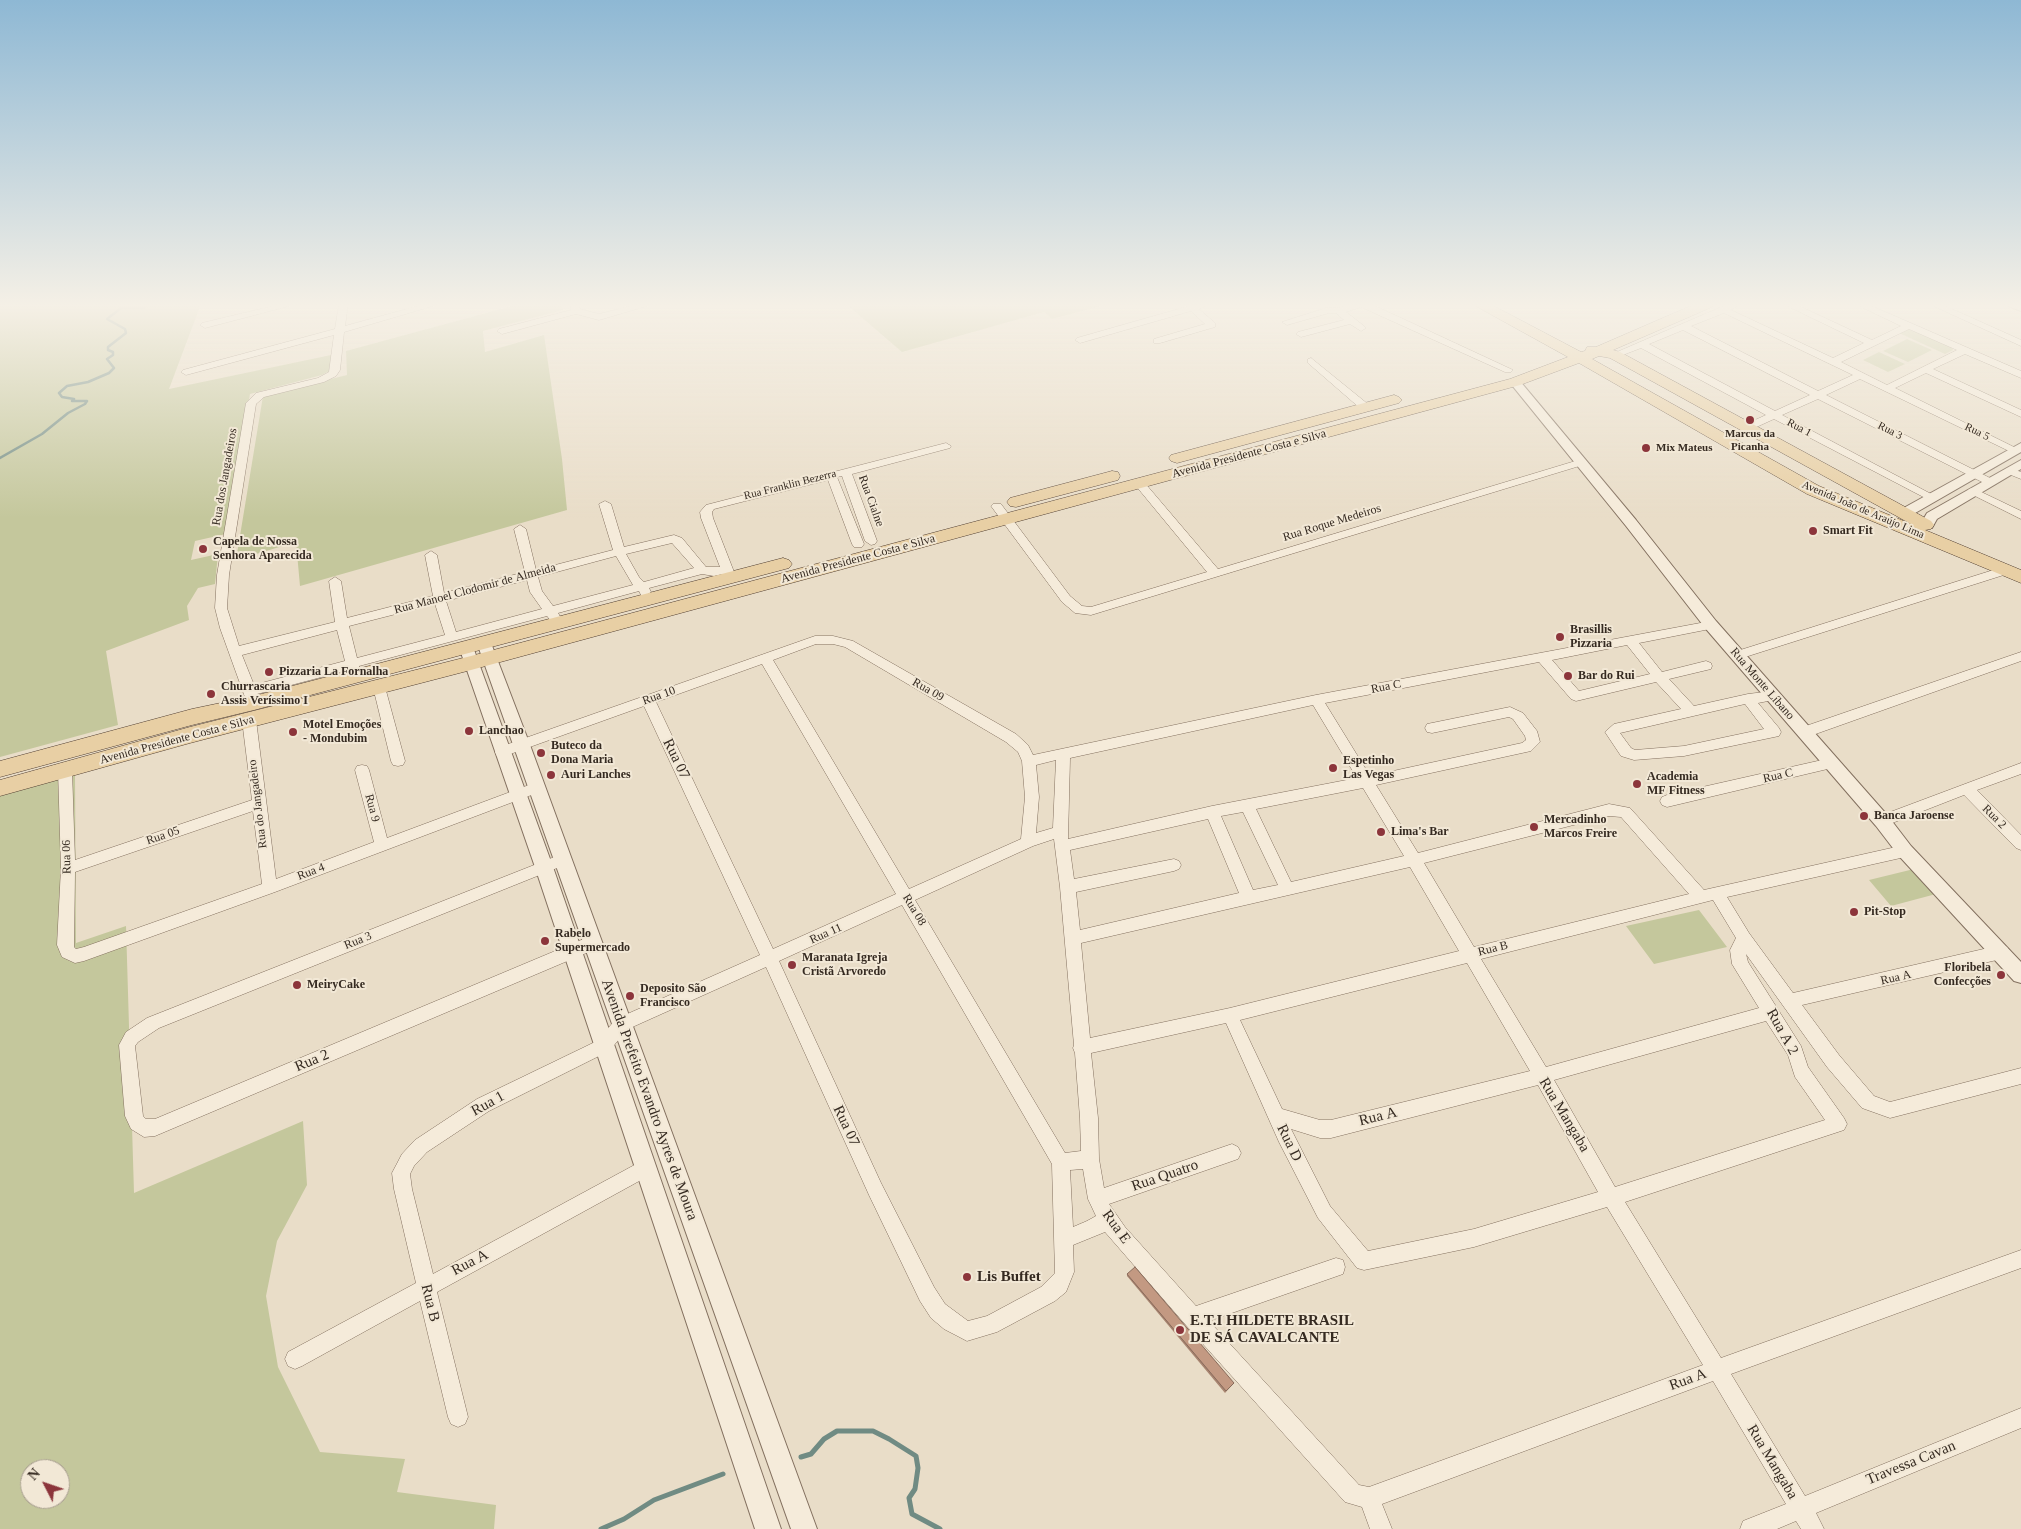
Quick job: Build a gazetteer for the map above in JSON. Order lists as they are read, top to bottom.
{
  "streets": {
    "main road": ["Avenida Presidente Costa e Silva", "Avenida João de Araújo Lima"],
    "street": [
      "Rua 1",
      "Rua 3",
      "Rua 5",
      "Rua dos Jangadeiros",
      "Rua Franklin Bezerra",
      "Rua Cialne",
      "Rua Roque Medeiros",
      "Rua Manoel Clodomir de Almeida",
      "Rua Monte Líbano",
      "Rua C",
      "Rua 09",
      "Rua 10",
      "Rua 07",
      "Rua do Jangadeiro",
      "Rua 9",
      "Rua 2",
      "Rua 05",
      "Rua 06",
      "Rua 4",
      "Rua 08",
      "Rua 11",
      "Rua B",
      "Rua A",
      "Rua A 2",
      "Avenida Prefeito Evandro Ayres de Moura",
      "Rua Mangaba",
      "Rua D",
      "Rua Quatro",
      "Rua E",
      "Travessa Cavan"
    ]
  },
  "crossings": [
    ["Rua 1", "Rua 11"],
    ["Rua 1", "Rua B"],
    ["Rua 1", "Avenida Prefeito Evandro Ayres de Moura"],
    ["Rua 3", "Rua 2"],
    ["Rua 3", "Avenida Prefeito Evandro Ayres de Moura"],
    ["Avenida Presidente Costa e Silva", "Rua dos Jangadeiros"],
    ["Avenida Presidente Costa e Silva", "Rua Franklin Bezerra"],
    ["Avenida Presidente Costa e Silva", "Rua Cialne"],
    ["Avenida Presidente Costa e Silva", "Rua Roque Medeiros"],
    ["Avenida Presidente Costa e Silva", "Rua Monte Líbano"],
    ["Avenida Presidente Costa e Silva", "Rua do Jangadeiro"],
    ["Avenida Presidente Costa e Silva", "Rua 06"],
    ["Avenida Presidente Costa e Silva", "Avenida Prefeito Evandro Ayres de Moura"],
    ["Rua dos Jangadeiros", "Rua Manoel Clodomir de Almeida"],
    ["Rua dos Jangadeiros", "Rua do Jangadeiro"],
    ["Rua Franklin Bezerra", "Rua Cialne"],
    ["Rua Roque Medeiros", "Rua Monte Líbano"],
    ["Rua Monte Líbano", "Rua C"],
    ["Rua Monte Líbano", "Rua B"],
    ["Rua Monte Líbano", "Rua A"],
    ["Rua C", "Rua Mangaba"],
    ["Rua 09", "Rua 10"],
    ["Rua 10", "Rua 07"],
    ["Rua 10", "Rua 08"],
    ["Rua 10", "Avenida Prefeito Evandro Ayres de Moura"],
    ["Rua 07", "Rua 08"],
    ["Rua 07", "Rua 11"],
    ["Rua do Jangadeiro", "Rua 05"],
    ["Rua do Jangadeiro", "Rua 4"],
    ["Rua 9", "Rua 4"],
    ["Rua 2", "Avenida Prefeito Evandro Ayres de Moura"],
    ["Rua 05", "Rua 06"],
    ["Rua 06", "Rua 4"],
    ["Rua 4", "Avenida Prefeito Evandro Ayres de Moura"],
    ["Rua 08", "Rua 11"],
    ["Rua 11", "Avenida Prefeito Evandro Ayres de Moura"],
    ["Rua B", "Rua A"],
    ["Rua B", "Rua Mangaba"],
    ["Rua B", "Rua D"],
    ["Rua B", "Rua E"],
    ["Rua A", "Rua A 2"],
    ["Rua A", "Avenida Prefeito Evandro Ayres de Moura"],
    ["Rua A", "Rua Mangaba"],
    ["Rua A", "Rua D"],
    ["Rua A", "Rua E"],
    ["Rua A 2", "Rua Mangaba"],
    ["Rua A 2", "Rua D"],
    ["Rua Mangaba", "Rua D"],
    ["Rua Mangaba", "Travessa Cavan"],
    ["Rua Quatro", "Rua E"]
  ],
  "places": [
    "Marcus da Picanha",
    "Mix Mateus",
    "Smart Fit",
    "Capela de Nossa Senhora Aparecida",
    "Brasillis Pizzaria",
    "Pizzaria La Fornalha",
    "Bar do Rui",
    "Churrascaria Assis Veríssimo I",
    "Lanchao",
    "Motel Emoções - Mondubim",
    "Buteco da Dona Maria",
    "Espetinho Las Vegas",
    "Auri Lanches",
    "Academia MF Fitness",
    "Banca Jaroense",
    "Mercadinho Marcos Freire",
    "Lima's Bar",
    "Pit-Stop",
    "Rabelo Supermercado",
    "Maranata Igreja Cristã Arvoredo",
    "Floribela Confecções",
    "MeiryCake",
    "Deposito São Francisco",
    "Lis Buffet",
    "E.T.I HILDETE BRASIL DE SÁ CAVALCANTE"
  ],
  "north": "top left"
}
